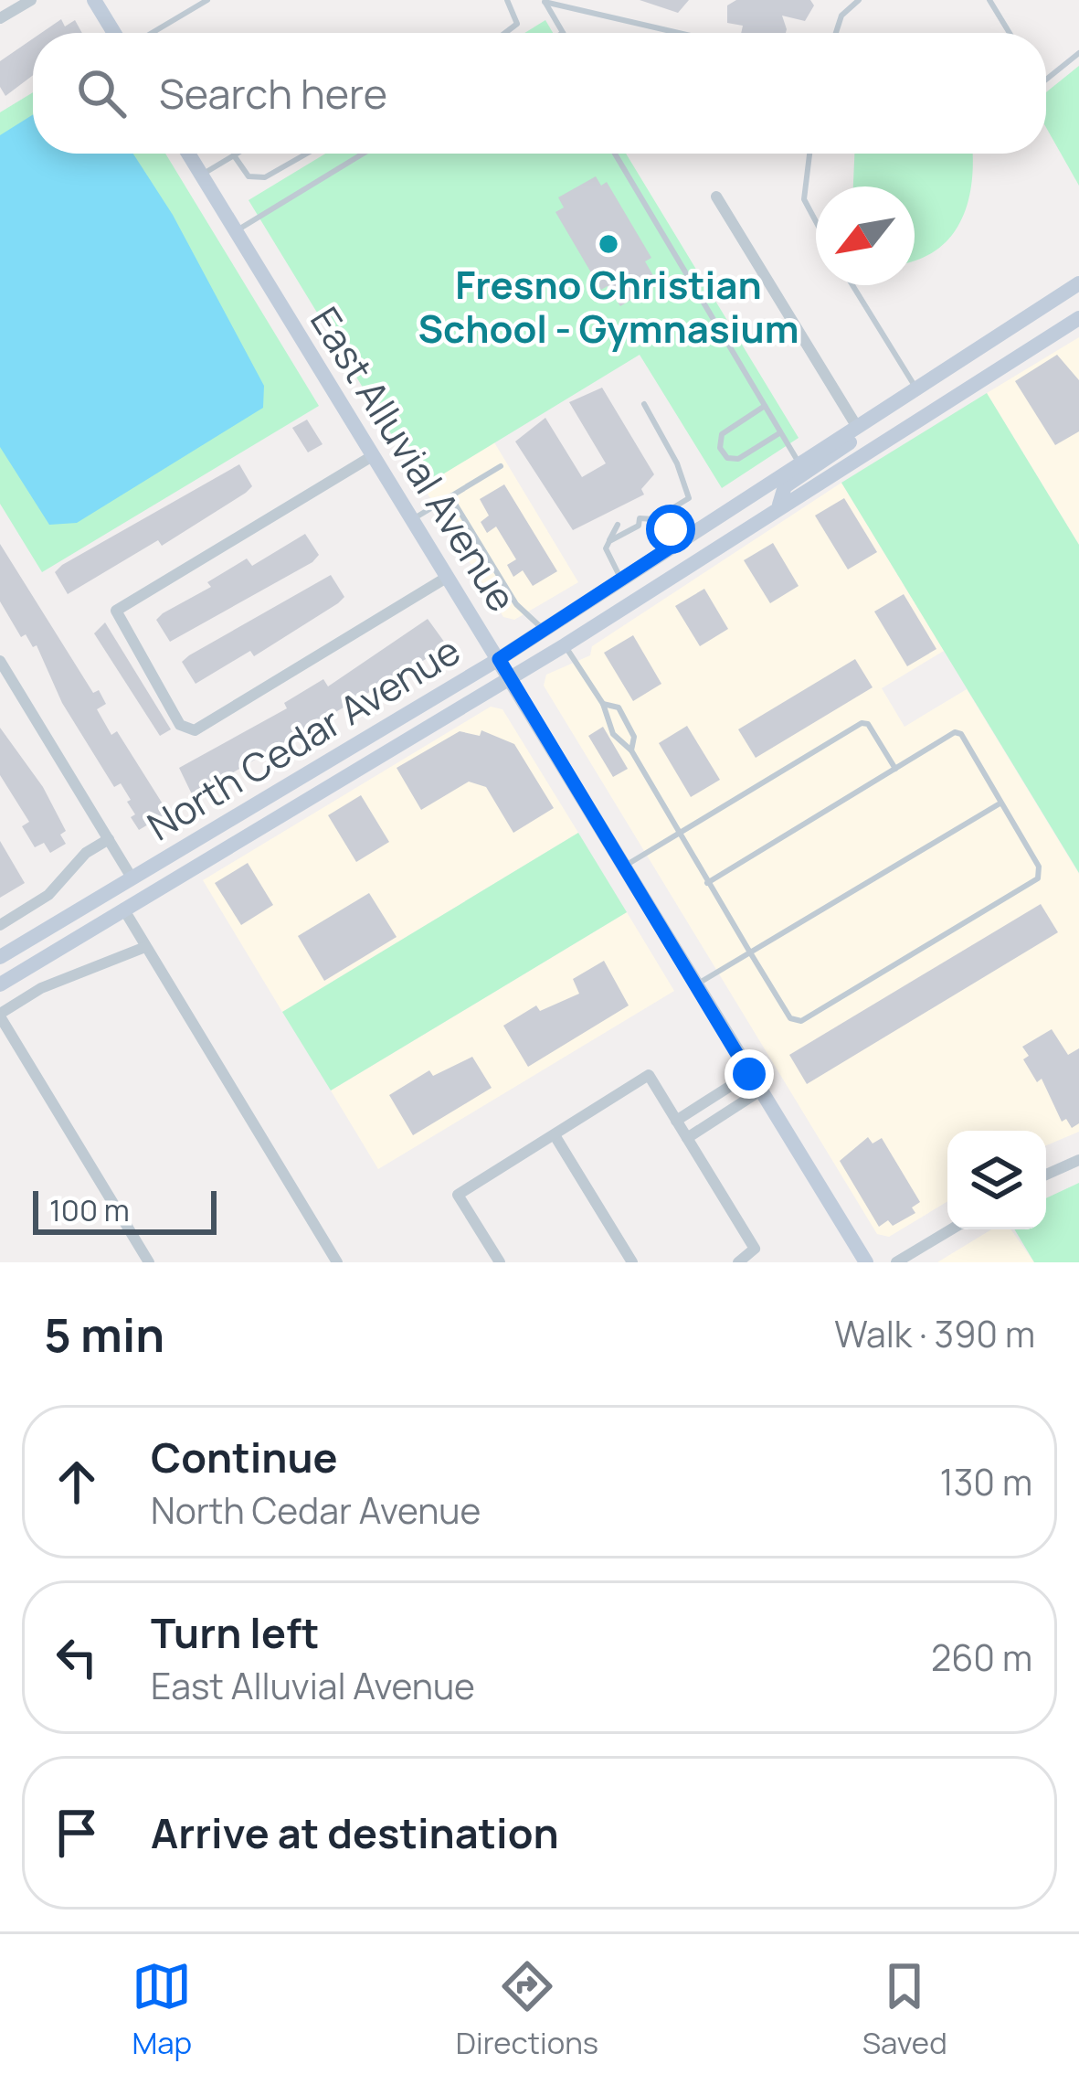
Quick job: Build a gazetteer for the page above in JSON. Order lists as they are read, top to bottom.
{
  "streets": {
    "main road": ["East Alluvial Avenue", "North Cedar Avenue"]
  },
  "crossings": [
    ["East Alluvial Avenue", "North Cedar Avenue"]
  ],
  "places": ["Fresno Christian School - Gymnasium"],
  "scale_bar": "100 m",
  "north": "bottom left",
  "page": {
    "search": "Search here",
    "scale": "100 m",
    "heading": ["5 min", "Walk · 390 m"],
    "list": [
      ["Continue", "North Cedar Avenue", "130 m"],
      ["Turn left", "East Alluvial Avenue", "260 m"],
      "Arrive at destination"
    ],
    "nav": ["Map", "Directions", "Saved"]
  }
}
